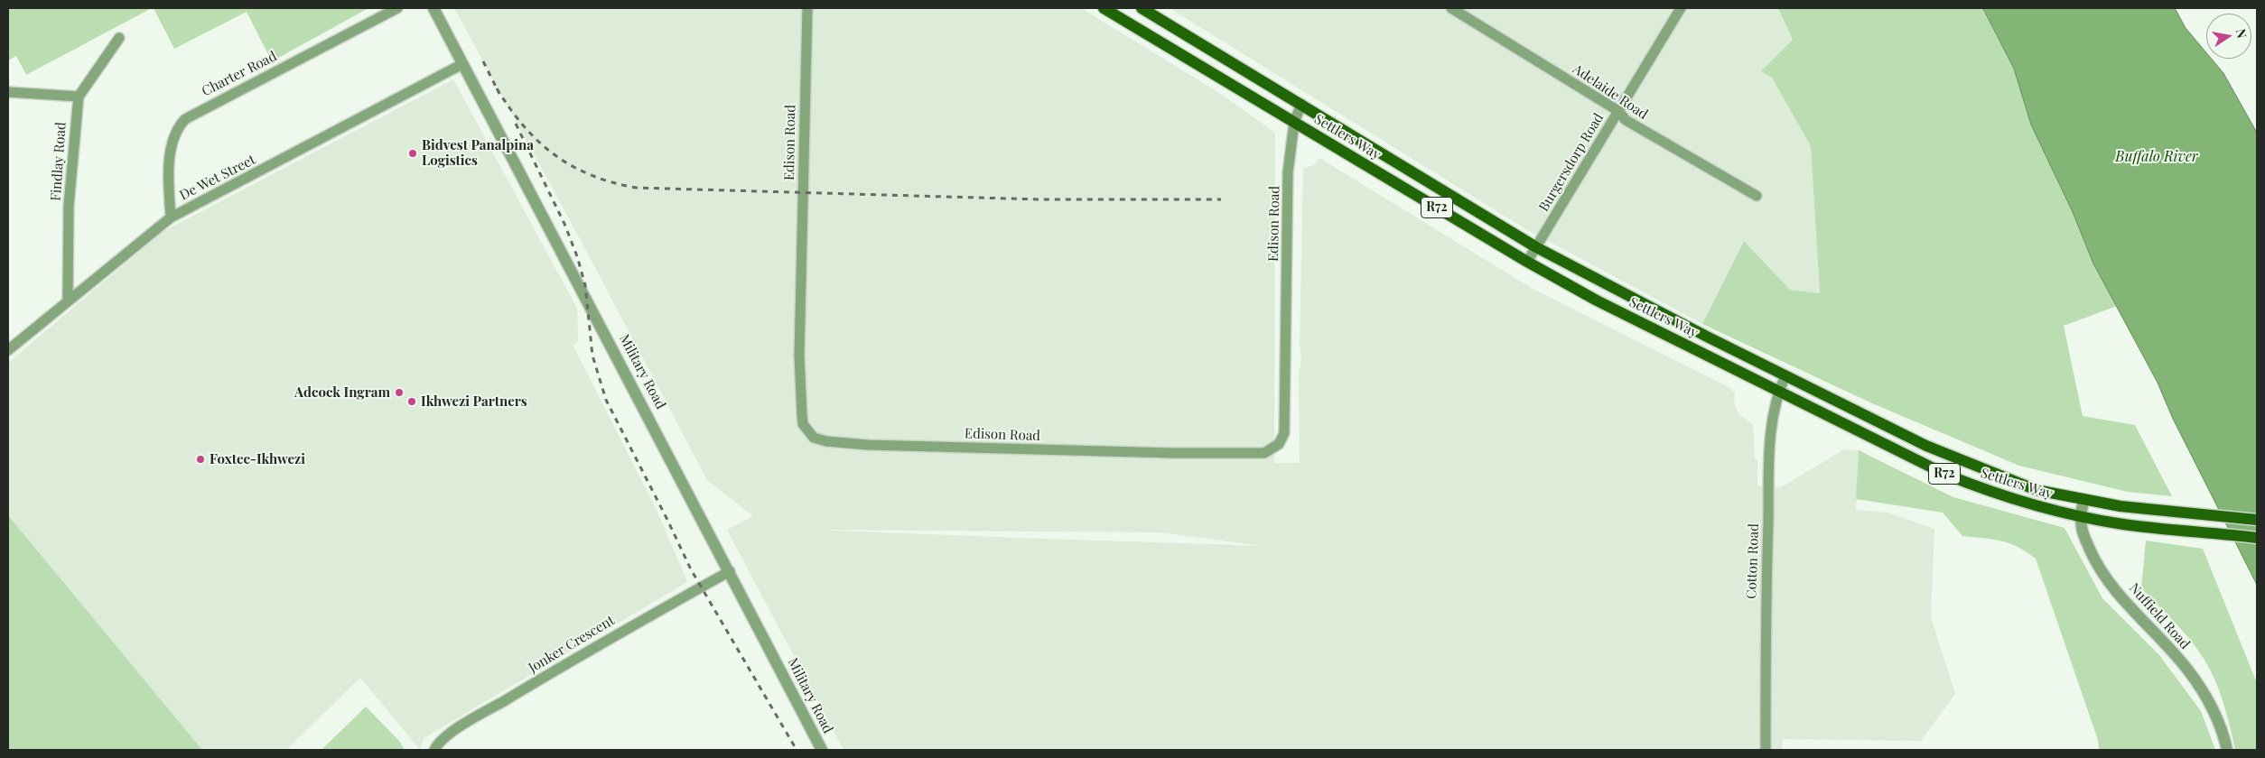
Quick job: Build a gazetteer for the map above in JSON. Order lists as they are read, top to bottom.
{
  "streets": {
    "main road": ["Settlers Way", "R72"],
    "street": [
      "Charter Road",
      "Adelaide Road",
      "Edison Road",
      "Findlay Road",
      "Burgersdorp Road",
      "De Wet Street",
      "Military Road",
      "Cotton Road",
      "Nuffield Road",
      "Jonker Crescent"
    ]
  },
  "crossings": [
    ["Charter Road", "De Wet Street"],
    ["Adelaide Road", "Burgersdorp Road"],
    ["Settlers Way", "Edison Road"],
    ["Settlers Way", "Burgersdorp Road"],
    ["Settlers Way", "Cotton Road"],
    ["Settlers Way", "Nuffield Road"],
    ["Findlay Road", "De Wet Street"],
    ["De Wet Street", "Military Road"],
    ["Military Road", "Jonker Crescent"]
  ],
  "water": ["Buffalo River"],
  "places": [
    "Bidvest Panalpina Logistics",
    "Adcock Ingram",
    "Ikhwezi Partners",
    "Foxtec-Ikhwezi"
  ],
  "north": "right"
}
